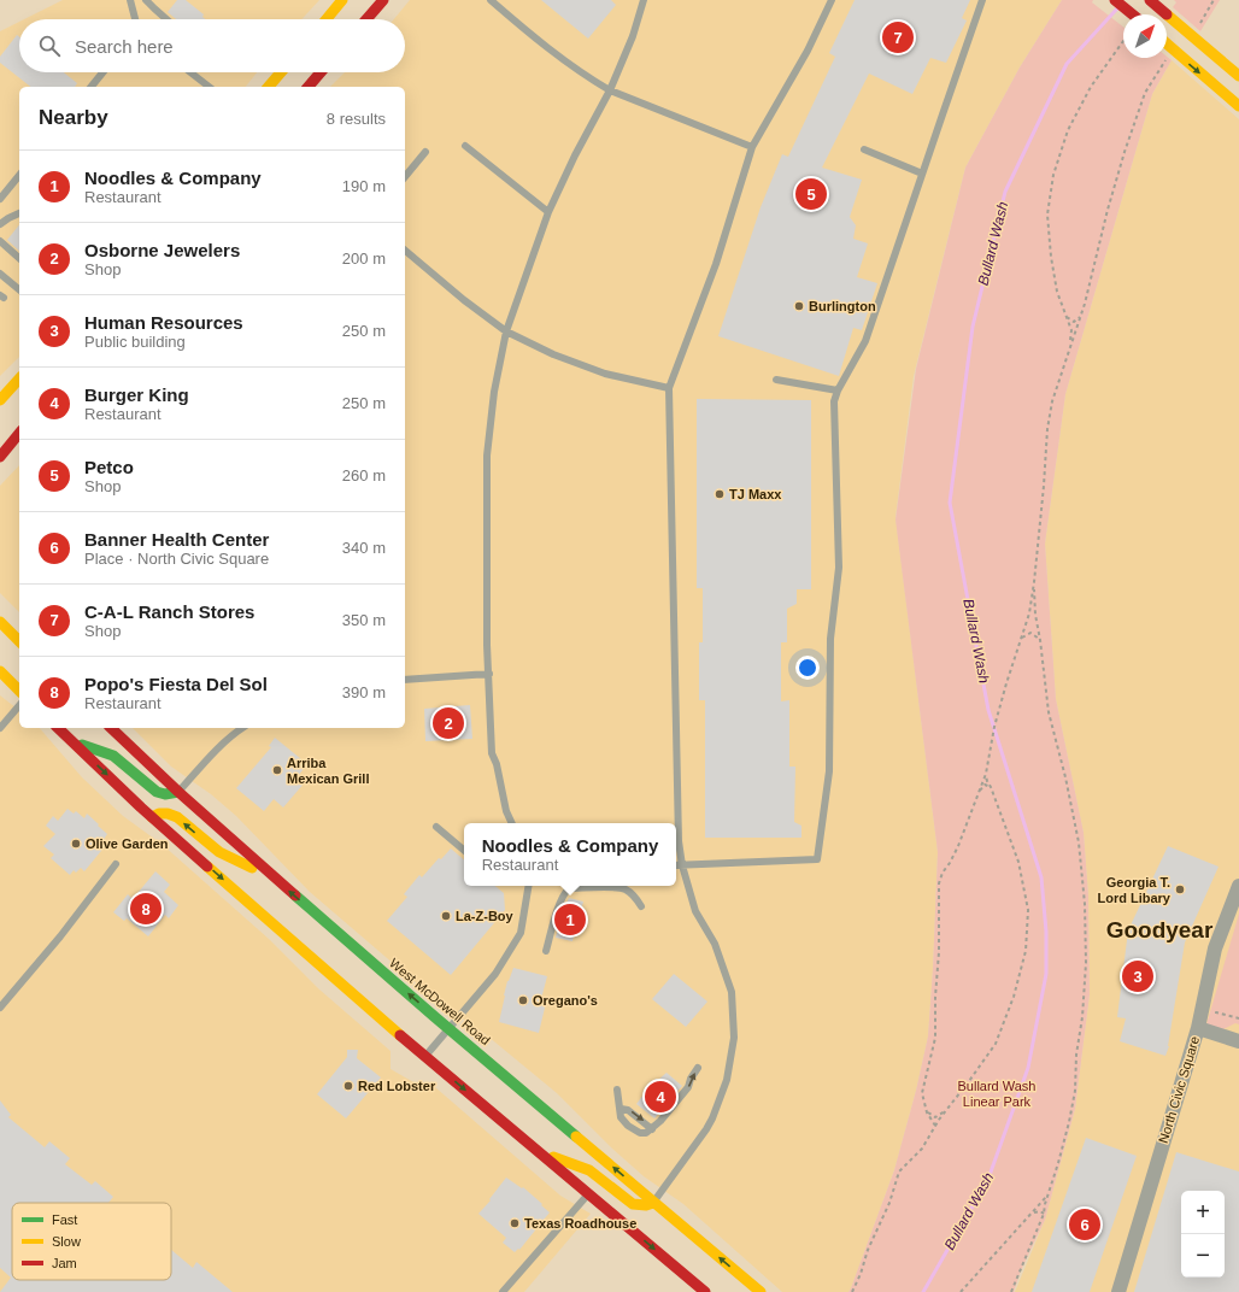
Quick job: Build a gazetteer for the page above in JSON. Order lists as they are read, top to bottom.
{
  "streets": {
    "main road": ["West McDowell Road"],
    "street": ["North Civic Square"]
  },
  "districts": ["Goodyear"],
  "water": ["Bullard Wash"],
  "parks": ["Bullard Wash Linear Park"],
  "places": [
    "Burlington",
    "TJ Maxx",
    "Arriba Mexican Grill",
    "Olive Garden",
    "Georgia T. Lord Libary",
    "La-Z-Boy",
    "Oregano's",
    "Red Lobster",
    "Texas Roadhouse"
  ],
  "legend": ["Fast", "Slow", "Jam"],
  "north": "top right",
  "page": {
    "pins": [
      "7",
      "5",
      "2",
      "8",
      "1",
      "3",
      "4",
      "6"
    ],
    "search": "Search here",
    "heading": ["Nearby", "8 results"],
    "list": [
      {
        "mark": "1",
        "name": "Noodles & Company",
        "note": "Restaurant",
        "value": "190 m"
      },
      {
        "mark": "2",
        "name": "Osborne Jewelers",
        "note": "Shop",
        "value": "200 m"
      },
      {
        "mark": "3",
        "name": "Human Resources",
        "note": "Public building",
        "value": "250 m"
      },
      {
        "mark": "4",
        "name": "Burger King",
        "note": "Restaurant",
        "value": "250 m"
      },
      {
        "mark": "5",
        "name": "Petco",
        "note": "Shop",
        "value": "260 m"
      },
      {
        "mark": "6",
        "name": "Banner Health Center",
        "note": "Place · North Civic Square",
        "value": "340 m"
      },
      {
        "mark": "7",
        "name": "C-A-L Ranch Stores",
        "note": "Shop",
        "value": "350 m"
      },
      {
        "mark": "8",
        "name": "Popo's Fiesta Del Sol",
        "note": "Restaurant",
        "value": "390 m"
      }
    ],
    "popup": ["Noodles & Company", "Restaurant"],
    "map_buttons": ["+", "−"]
  }
}
